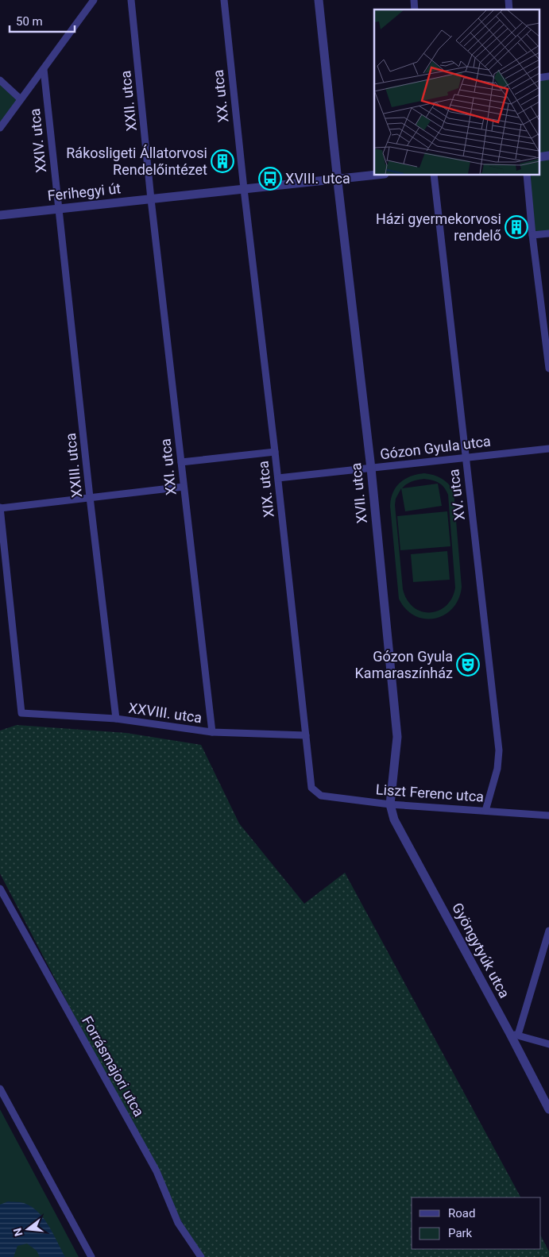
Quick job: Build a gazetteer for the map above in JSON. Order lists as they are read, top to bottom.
{
  "streets": {
    "street": [
      "XX. utca",
      "XXII. utca",
      "XXIV. utca",
      "Ferihegyi út",
      "Gózon Gyula utca",
      "XXIII. utca",
      "XXI. utca",
      "XIX. utca",
      "XVII. utca",
      "XV. utca",
      "XXVIII. utca",
      "Liszt Ferenc utca",
      "Gyöngytyúk utca",
      "Forrásmajori utca"
    ]
  },
  "crossings": [
    ["XX. utca", "Ferihegyi út"],
    ["XX. utca", "XIX. utca"],
    ["XXII. utca", "Ferihegyi út"],
    ["XXII. utca", "XXI. utca"],
    ["XXIV. utca", "Ferihegyi út"],
    ["XXIV. utca", "XXIII. utca"],
    ["Ferihegyi út", "XXIII. utca"],
    ["Ferihegyi út", "XXI. utca"],
    ["Ferihegyi út", "XIX. utca"],
    ["Ferihegyi út", "XVII. utca"],
    ["Gózon Gyula utca", "XIX. utca"],
    ["Gózon Gyula utca", "XVII. utca"],
    ["Gózon Gyula utca", "XV. utca"],
    ["XXIII. utca", "XXVIII. utca"],
    ["XXI. utca", "XXVIII. utca"],
    ["XIX. utca", "XXVIII. utca"],
    ["XIX. utca", "Liszt Ferenc utca"],
    ["XVII. utca", "Liszt Ferenc utca"],
    ["XVII. utca", "Gyöngytyúk utca"],
    ["XV. utca", "Liszt Ferenc utca"],
    ["Liszt Ferenc utca", "Gyöngytyúk utca"]
  ],
  "places": {
    "building": ["Rákosligeti Állatorvosi Rendelőintézet", "Házi gyermekorvosi rendelő"],
    "bus stop": ["XVIII. utca"],
    "theatre": ["Gózon Gyula Kamaraszínház"]
  },
  "legend": ["Road", "Park"],
  "scale_bar": "50 m",
  "north": "left"
}
